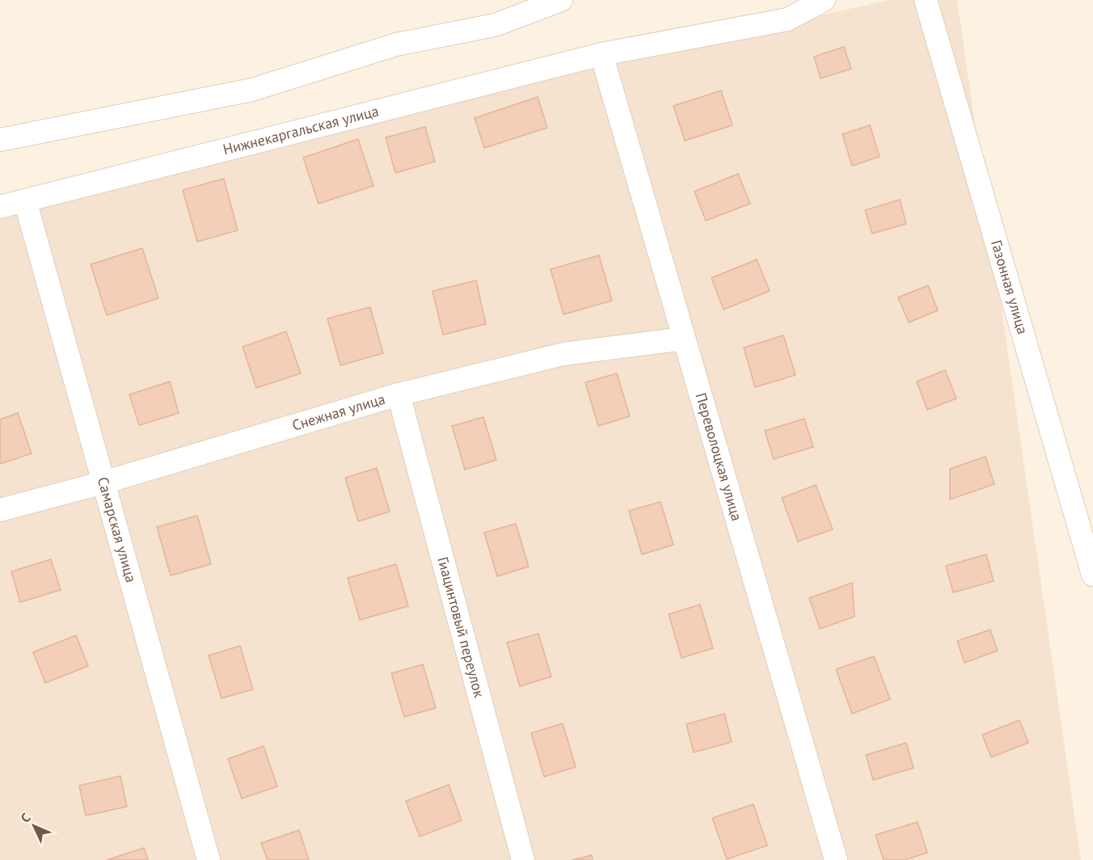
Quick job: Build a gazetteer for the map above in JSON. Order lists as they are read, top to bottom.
{
  "streets": {
    "street": [
      "Нижнекаргальская улица",
      "Газонная улица",
      "Снежная улица",
      "Переволоцкая улица",
      "Самарская улица",
      "Гиацинтовый переулок"
    ]
  },
  "crossings": [
    ["Нижнекаргальская улица", "Переволоцкая улица"],
    ["Нижнекаргальская улица", "Самарская улица"],
    ["Снежная улица", "Переволоцкая улица"],
    ["Снежная улица", "Самарская улица"],
    ["Снежная улица", "Гиацинтовый переулок"]
  ],
  "north": "top left"
}
